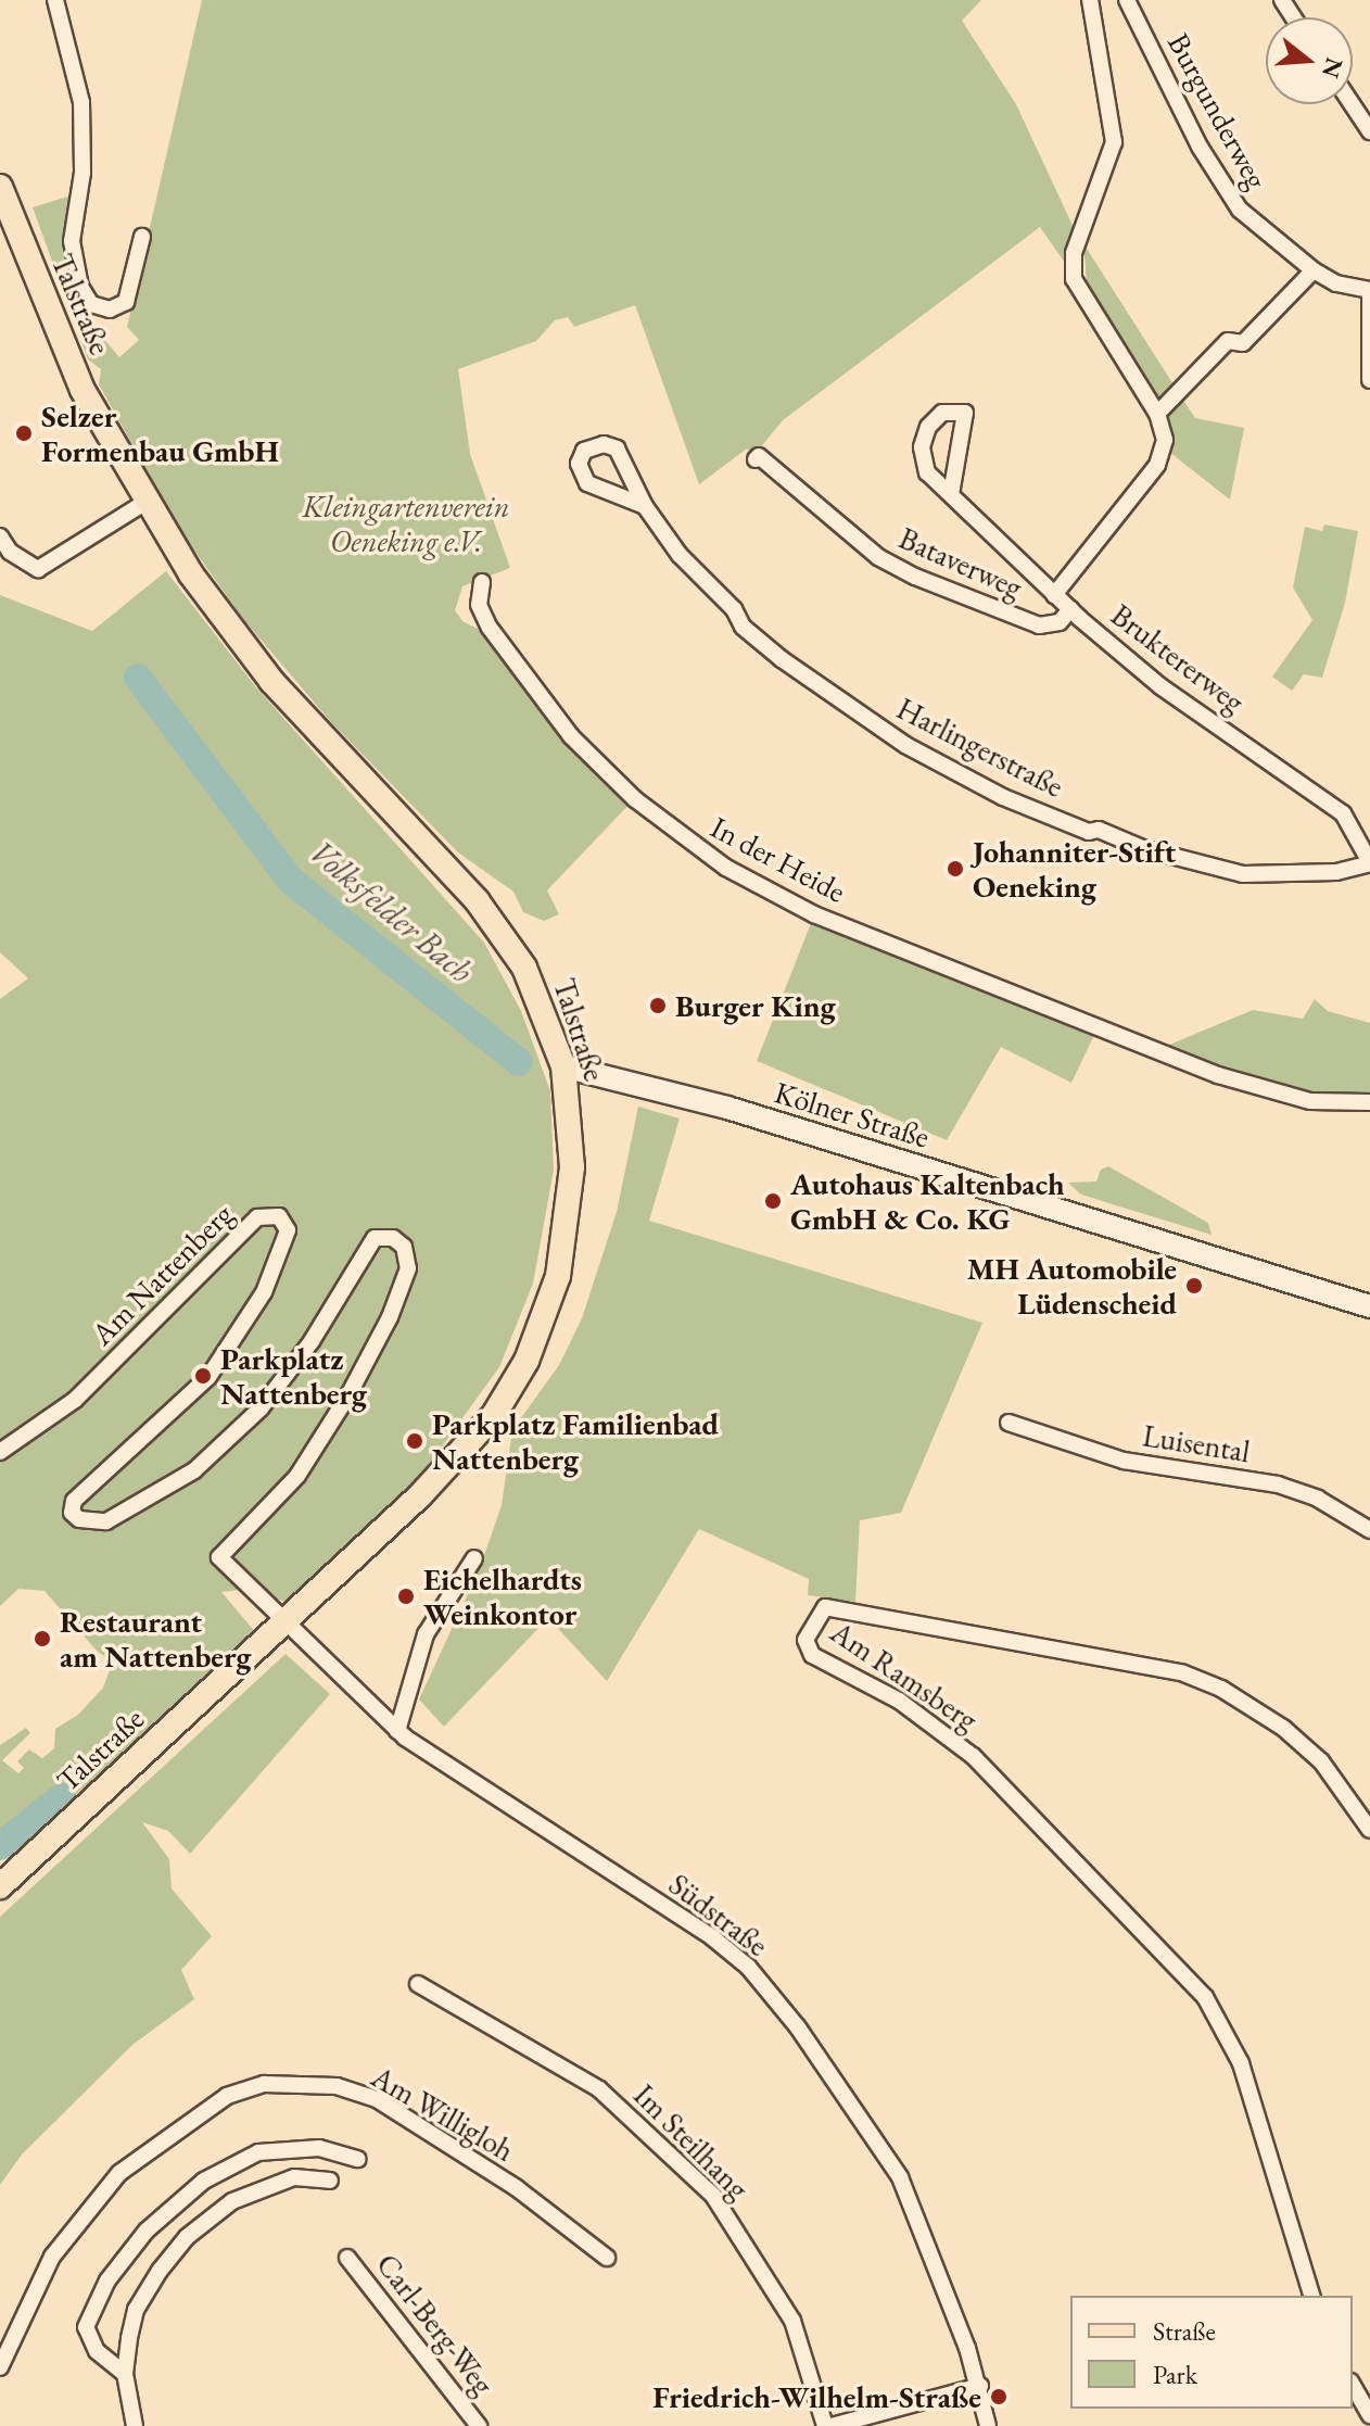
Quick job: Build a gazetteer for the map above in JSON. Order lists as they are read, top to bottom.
{
  "streets": {
    "main road": ["Talstraße", "Kölner Straße"],
    "street": [
      "Burgunderweg",
      "Bataverweg",
      "Bruktererweg",
      "Harlingerstraße",
      "In der Heide",
      "Am Nattenberg",
      "Luisental",
      "Am Ramsberg",
      "Südstraße",
      "Am Willigloh",
      "Im Steilhang",
      "Carl-Berg-Weg"
    ]
  },
  "crossings": [
    ["Talstraße", "Kölner Straße"],
    ["Talstraße", "Am Nattenberg"],
    ["Talstraße", "Südstraße"],
    ["Bataverweg", "Bruktererweg"],
    ["Bruktererweg", "Harlingerstraße"],
    ["Am Nattenberg", "Südstraße"]
  ],
  "water": ["Volksfelder Bach"],
  "parks": ["Kleingartenverein Oeneking e.V."],
  "places": [
    "Selzer Formenbau GmbH",
    "Johanniter-Stift Oeneking",
    "Burger King",
    "Autohaus Kaltenbach GmbH & Co. KG",
    "MH Automobile Lüdenscheid",
    "Parkplatz Nattenberg",
    "Parkplatz Familienbad Nattenberg",
    "Eichelhardts Weinkontor",
    "Restaurant am Nattenberg",
    "Friedrich-Wilhelm-Straße"
  ],
  "legend": ["Straße", "Park"],
  "north": "right"
}
